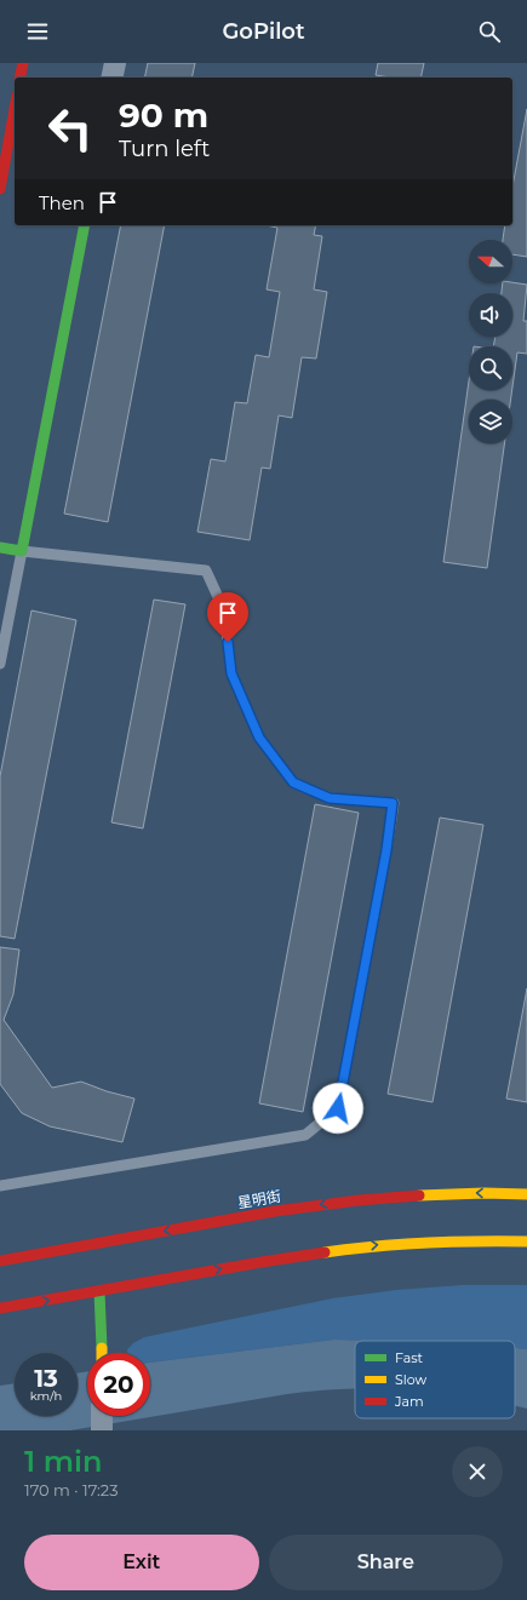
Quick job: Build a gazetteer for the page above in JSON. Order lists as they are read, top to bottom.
{
  "streets": {
    "main road": ["星明街"]
  },
  "legend": ["Fast", "Slow", "Jam"],
  "north": "left",
  "page": {
    "header": "GoPilot",
    "turn": ["90 m", "Turn left"],
    "then": "Then",
    "speed": "13 km/h",
    "limit": "20",
    "heading": ["1 min", "170 m · 17:23"],
    "buttons": ["Exit", "Share"]
  }
}
